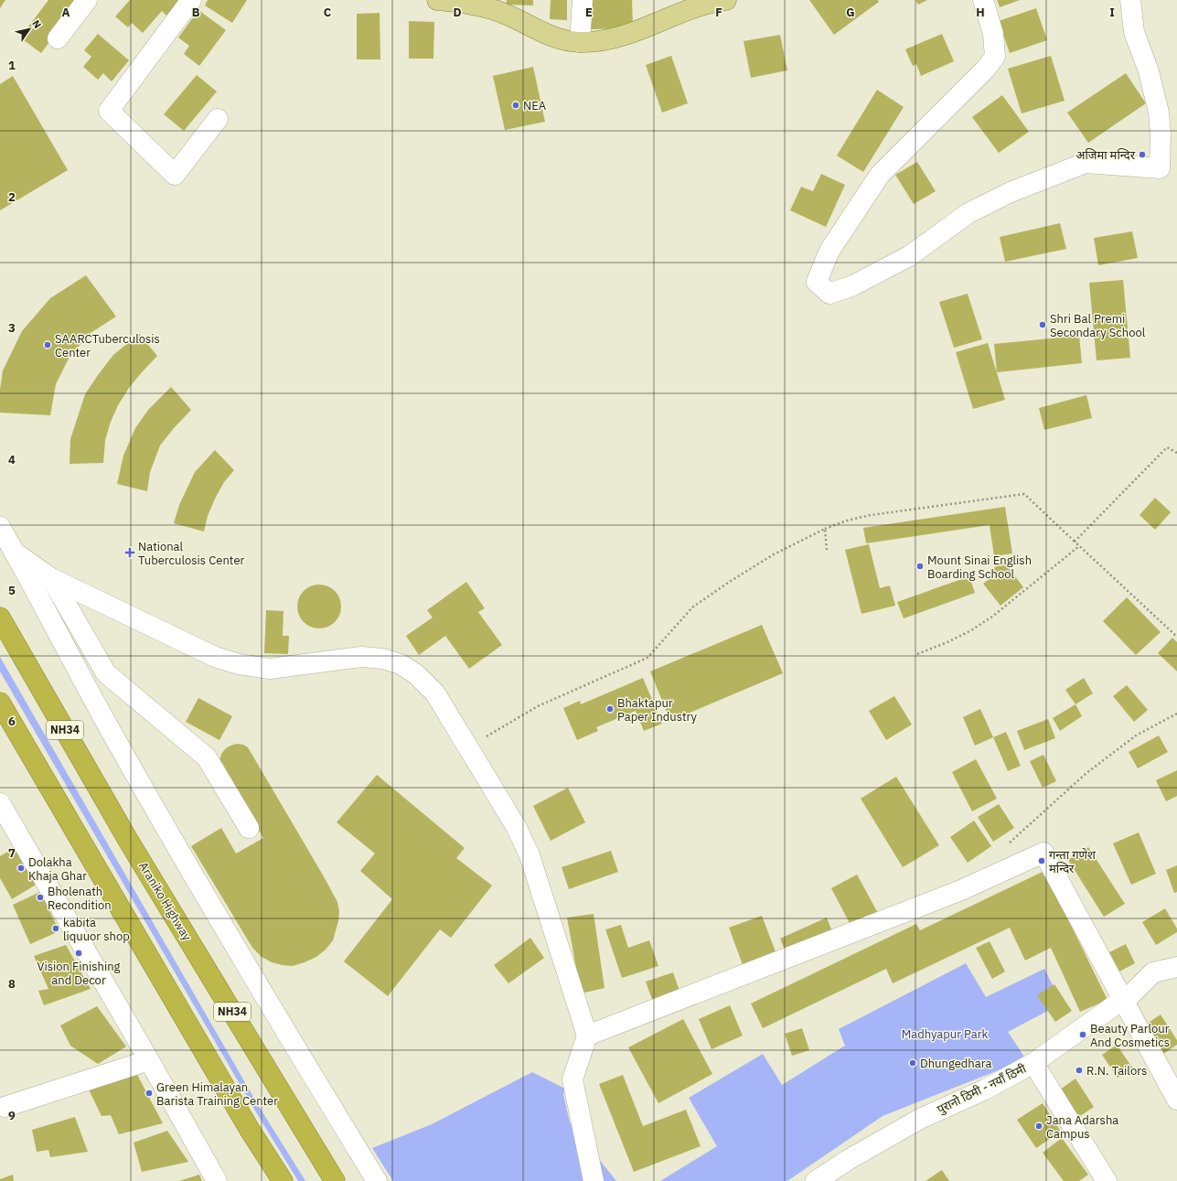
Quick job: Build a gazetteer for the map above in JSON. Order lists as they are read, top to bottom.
{
  "streets": {
    "highway": ["NH34", "Araniko Highway"],
    "street": ["पुरानो ठिमी - नयाँ ठिमी"]
  },
  "parks": ["Madhyapur Park"],
  "places": {
    "other": [
      "NEA",
      "अजिमा मन्दिर",
      "Shri Bal Premi Secondary School",
      "SAARCTuberculosis Center",
      "Mount Sinai English Boarding School",
      "Bhaktapur Paper Industry",
      "गन्ता गणेश मन्दिर",
      "Dolakha Khaja Ghar",
      "Bholenath Recondition",
      "kabita liquuor shop",
      "Vision Finishing and Decor",
      "Beauty Parlour And Cosmetics",
      "Dhungedhara",
      "R.N. Tailors",
      "Green Himalayan Barista Training Center",
      "Jana Adarsha Campus"
    ],
    "health": ["National Tuberculosis Center"]
  },
  "north": "top right",
  "grid": {
    "columns": [
      "A",
      "B",
      "C",
      "D",
      "E",
      "F",
      "G",
      "H",
      "I"
    ],
    "rows": [
      "1",
      "2",
      "3",
      "4",
      "5",
      "6",
      "7",
      "8",
      "9"
    ]
  }
}
